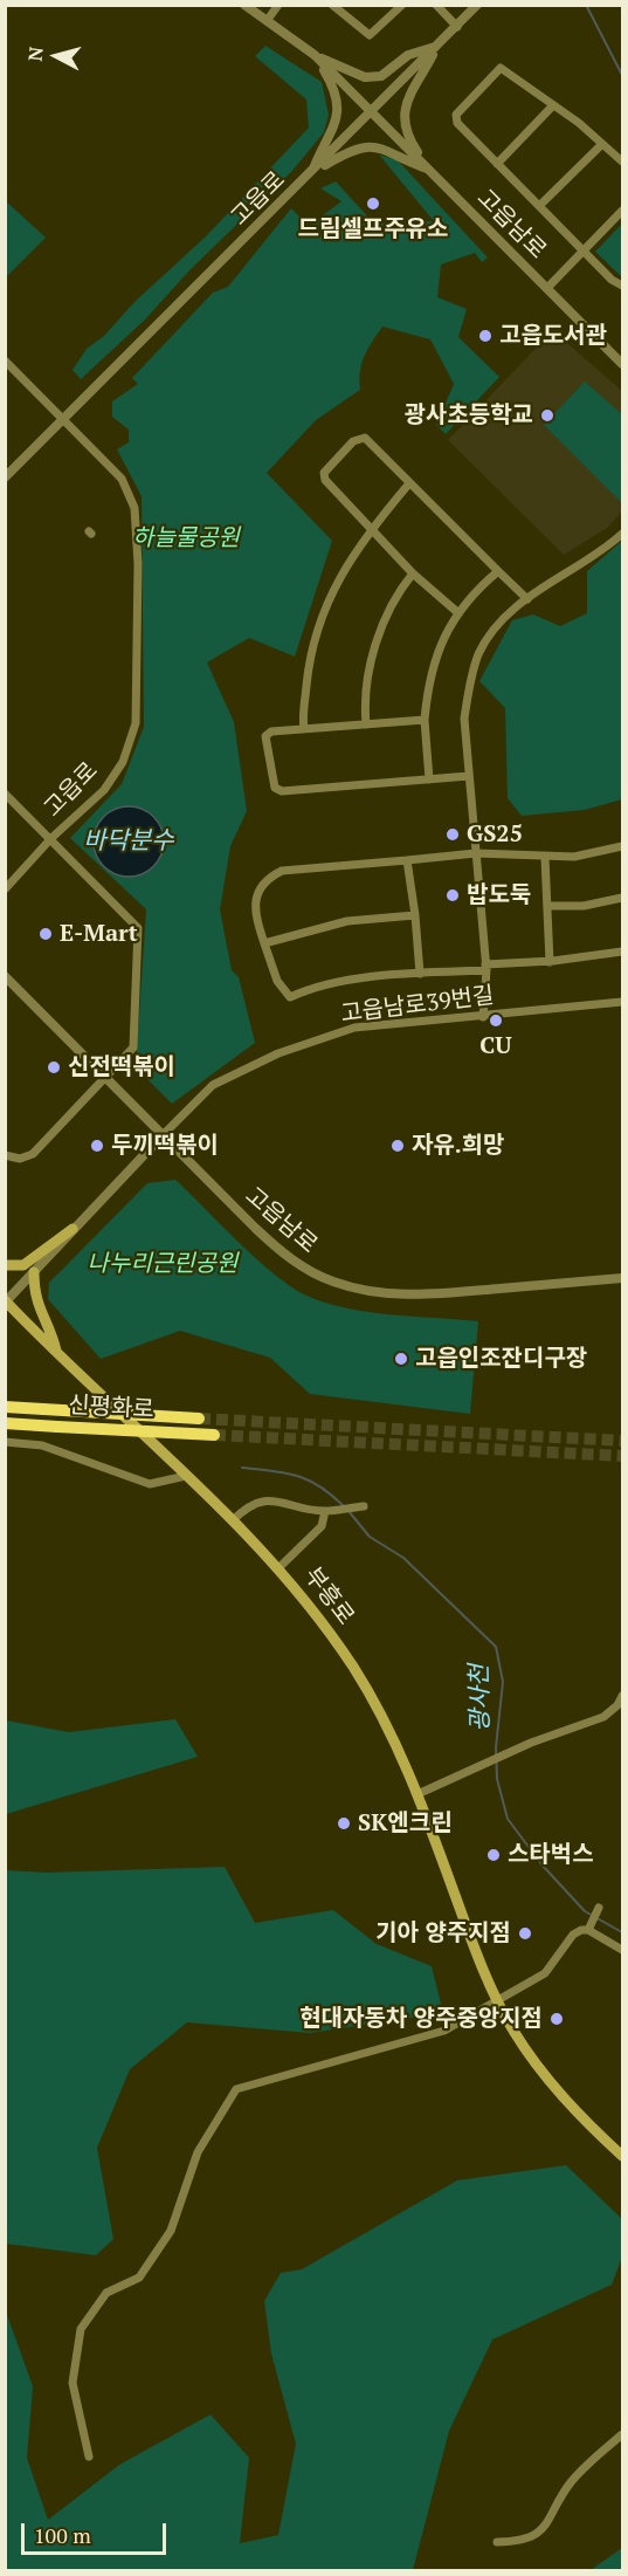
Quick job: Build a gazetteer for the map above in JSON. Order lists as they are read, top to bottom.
{
  "streets": {
    "highway": ["신평화로"],
    "main road": ["부흥로"],
    "street": ["고읍로", "고읍남로", "고읍남로39번길"]
  },
  "crossings": [
    ["고읍로", "고읍남로"],
    ["고읍남로", "고읍남로39번길"]
  ],
  "water": ["바닥분수", "광사천"],
  "parks": ["하늘물공원", "나누리근린공원"],
  "places": [
    "드림셀프주유소",
    "고읍도서관",
    "광사초등학교",
    "GS25",
    "밥도둑",
    "E-Mart",
    "CU",
    "신전떡볶이",
    "두끼떡볶이",
    "자유.희망",
    "고읍인조잔디구장",
    "SK엔크린",
    "스타벅스",
    "기아 양주지점",
    "현대자동차 양주중앙지점"
  ],
  "scale_bar": "100 m",
  "north": "left"
}
